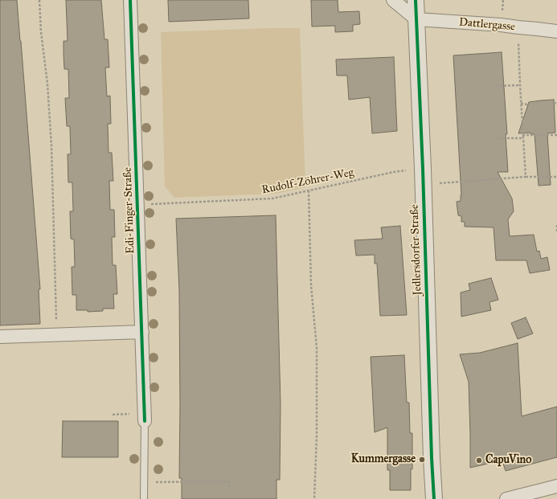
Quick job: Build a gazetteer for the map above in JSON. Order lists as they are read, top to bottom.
{
  "streets": {
    "street": ["Dattlergasse", "Edi-Finger-Straße", "Jedlersdorfer Straße"],
    "path": ["Rudolf-Zöhrer-Weg"]
  },
  "crossings": [
    ["Dattlergasse", "Jedlersdorfer Straße"],
    ["Rudolf-Zöhrer-Weg", "Edi-Finger-Straße"],
    ["Rudolf-Zöhrer-Weg", "Jedlersdorfer Straße"]
  ],
  "places": ["Kummergasse", "CapuVino"]
}
